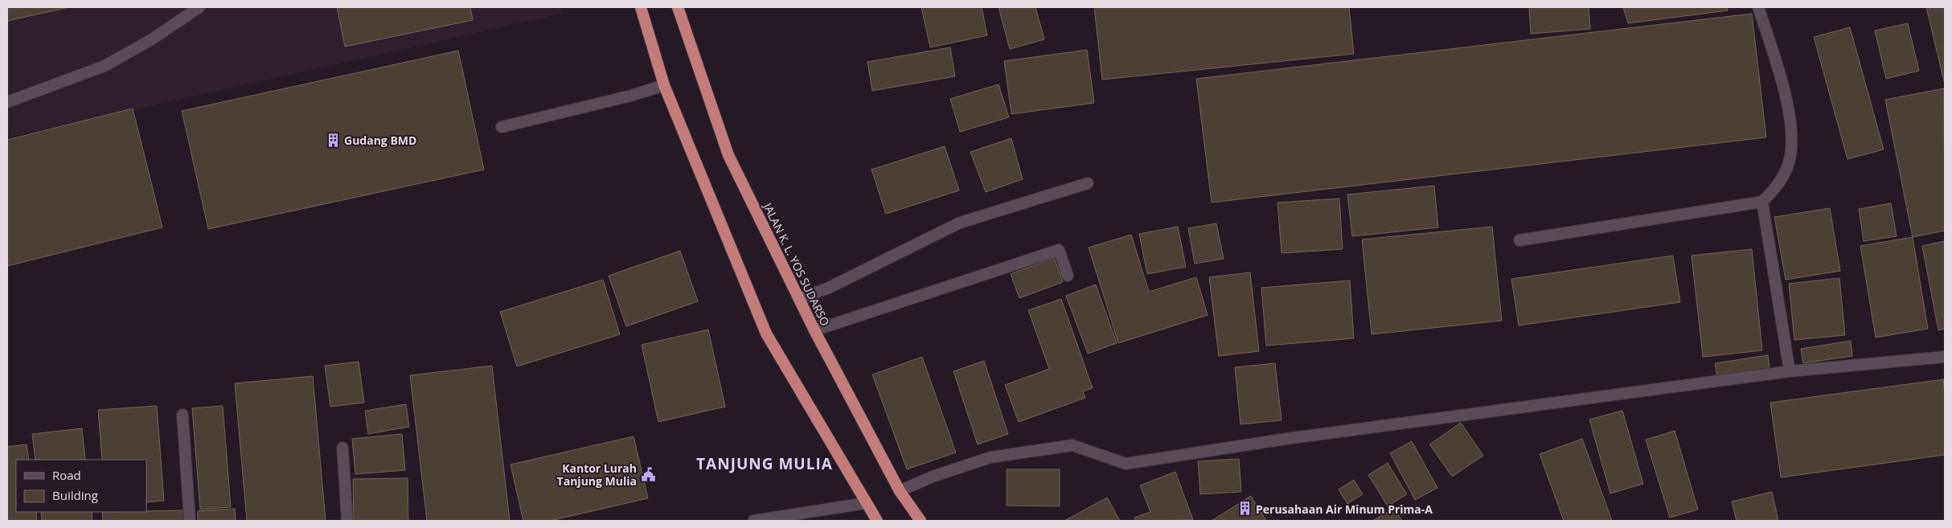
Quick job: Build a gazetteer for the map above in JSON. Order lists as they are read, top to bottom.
{
  "streets": {
    "highway": ["JALAN K. L. YOS SUDARSO"]
  },
  "districts": ["TANJUNG MULIA"],
  "places": {
    "building": ["Gudang BMD", "Perusahaan Air Minum Prima-A"],
    "public building": ["Kantor Lurah Tanjung Mulia"]
  },
  "legend": ["Road", "Building"]
}
